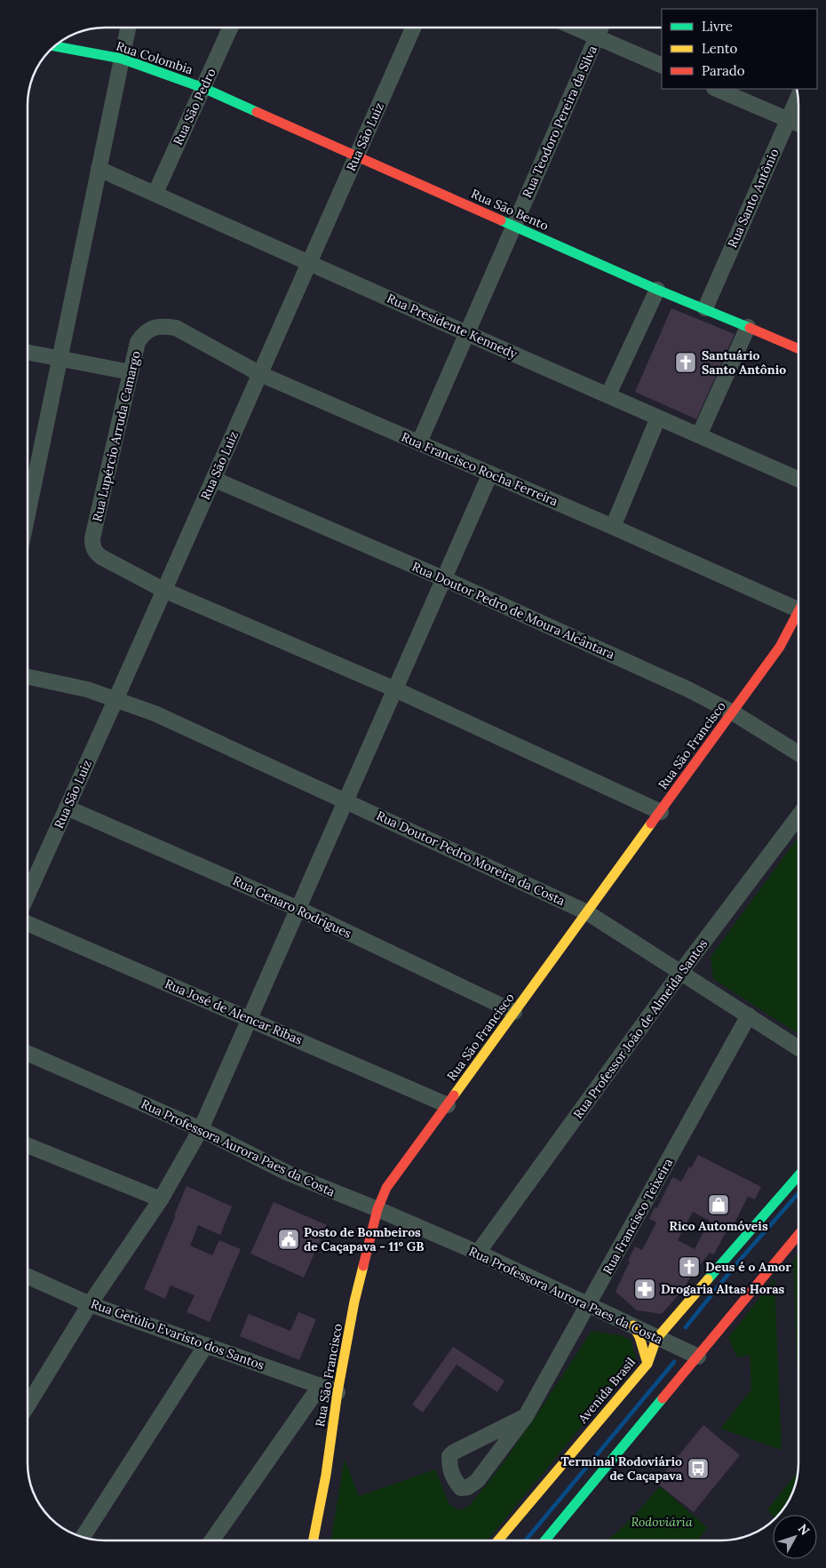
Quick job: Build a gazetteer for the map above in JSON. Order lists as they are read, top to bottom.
{
  "streets": {
    "street": [
      "Rua Colombia",
      "Rua São Pedro",
      "Rua Teodoro Pereira da Silva",
      "Rua São Luiz",
      "Rua Santo Antônio",
      "Rua São Bento",
      "Rua Presidente Kennedy",
      "Rua Lupércio Arruda Camargo",
      "Rua Francisco Rocha Ferreira",
      "Rua Doutor Pedro de Moura Alcântara",
      "Rua São Francisco",
      "Rua Doutor Pedro Moreira da Costa",
      "Rua Genaro Rodrigues",
      "Rua José de Alencar Ribas",
      "Rua Professor João de Almeida Santos",
      "Rua Professora Aurora Paes da Costa",
      "Rua Francisco Teixeira",
      "Rua Getúlio Evaristo dos Santos",
      "Avenida Brasil"
    ]
  },
  "crossings": [
    ["Rua Colombia", "Rua São Pedro"],
    ["Rua Colombia", "Rua São Bento"],
    ["Rua São Pedro", "Rua São Bento"],
    ["Rua São Pedro", "Rua Presidente Kennedy"],
    ["Rua Teodoro Pereira da Silva", "Rua São Bento"],
    ["Rua Teodoro Pereira da Silva", "Rua Presidente Kennedy"],
    ["Rua Teodoro Pereira da Silva", "Rua Francisco Rocha Ferreira"],
    ["Rua São Luiz", "Rua São Bento"],
    ["Rua São Luiz", "Rua Presidente Kennedy"],
    ["Rua São Luiz", "Rua Lupércio Arruda Camargo"],
    ["Rua São Luiz", "Rua Francisco Rocha Ferreira"],
    ["Rua São Luiz", "Rua Doutor Pedro de Moura Alcântara"],
    ["Rua São Luiz", "Rua Doutor Pedro Moreira da Costa"],
    ["Rua São Luiz", "Rua Genaro Rodrigues"],
    ["Rua Santo Antônio", "Rua São Bento"],
    ["Rua Lupércio Arruda Camargo", "Rua Francisco Rocha Ferreira"],
    ["Rua Doutor Pedro de Moura Alcântara", "Rua São Francisco"],
    ["Rua São Francisco", "Rua Doutor Pedro Moreira da Costa"],
    ["Rua São Francisco", "Rua Genaro Rodrigues"],
    ["Rua São Francisco", "Rua José de Alencar Ribas"],
    ["Rua São Francisco", "Rua Professora Aurora Paes da Costa"],
    ["Rua São Francisco", "Rua Getúlio Evaristo dos Santos"],
    ["Rua Doutor Pedro Moreira da Costa", "Rua Professor João de Almeida Santos"],
    ["Rua Doutor Pedro Moreira da Costa", "Rua Francisco Teixeira"],
    ["Rua Professor João de Almeida Santos", "Rua Professora Aurora Paes da Costa"],
    ["Rua Professora Aurora Paes da Costa", "Rua Francisco Teixeira"],
    ["Rua Professora Aurora Paes da Costa", "Avenida Brasil"]
  ],
  "parks": ["Rodoviária"],
  "places": {
    "church": ["Santuário Santo Antônio", "Deus é o Amor"],
    "shop": ["Rico Automóveis"],
    "public building": ["Posto de Bombeiros de Caçapava - 11º GB"],
    "pharmacy": ["Drogaria Altas Horas"],
    "bus stop": ["Terminal Rodoviário de Caçapava"]
  },
  "legend": ["Livre", "Lento", "Parado"],
  "north": "top right"
}
